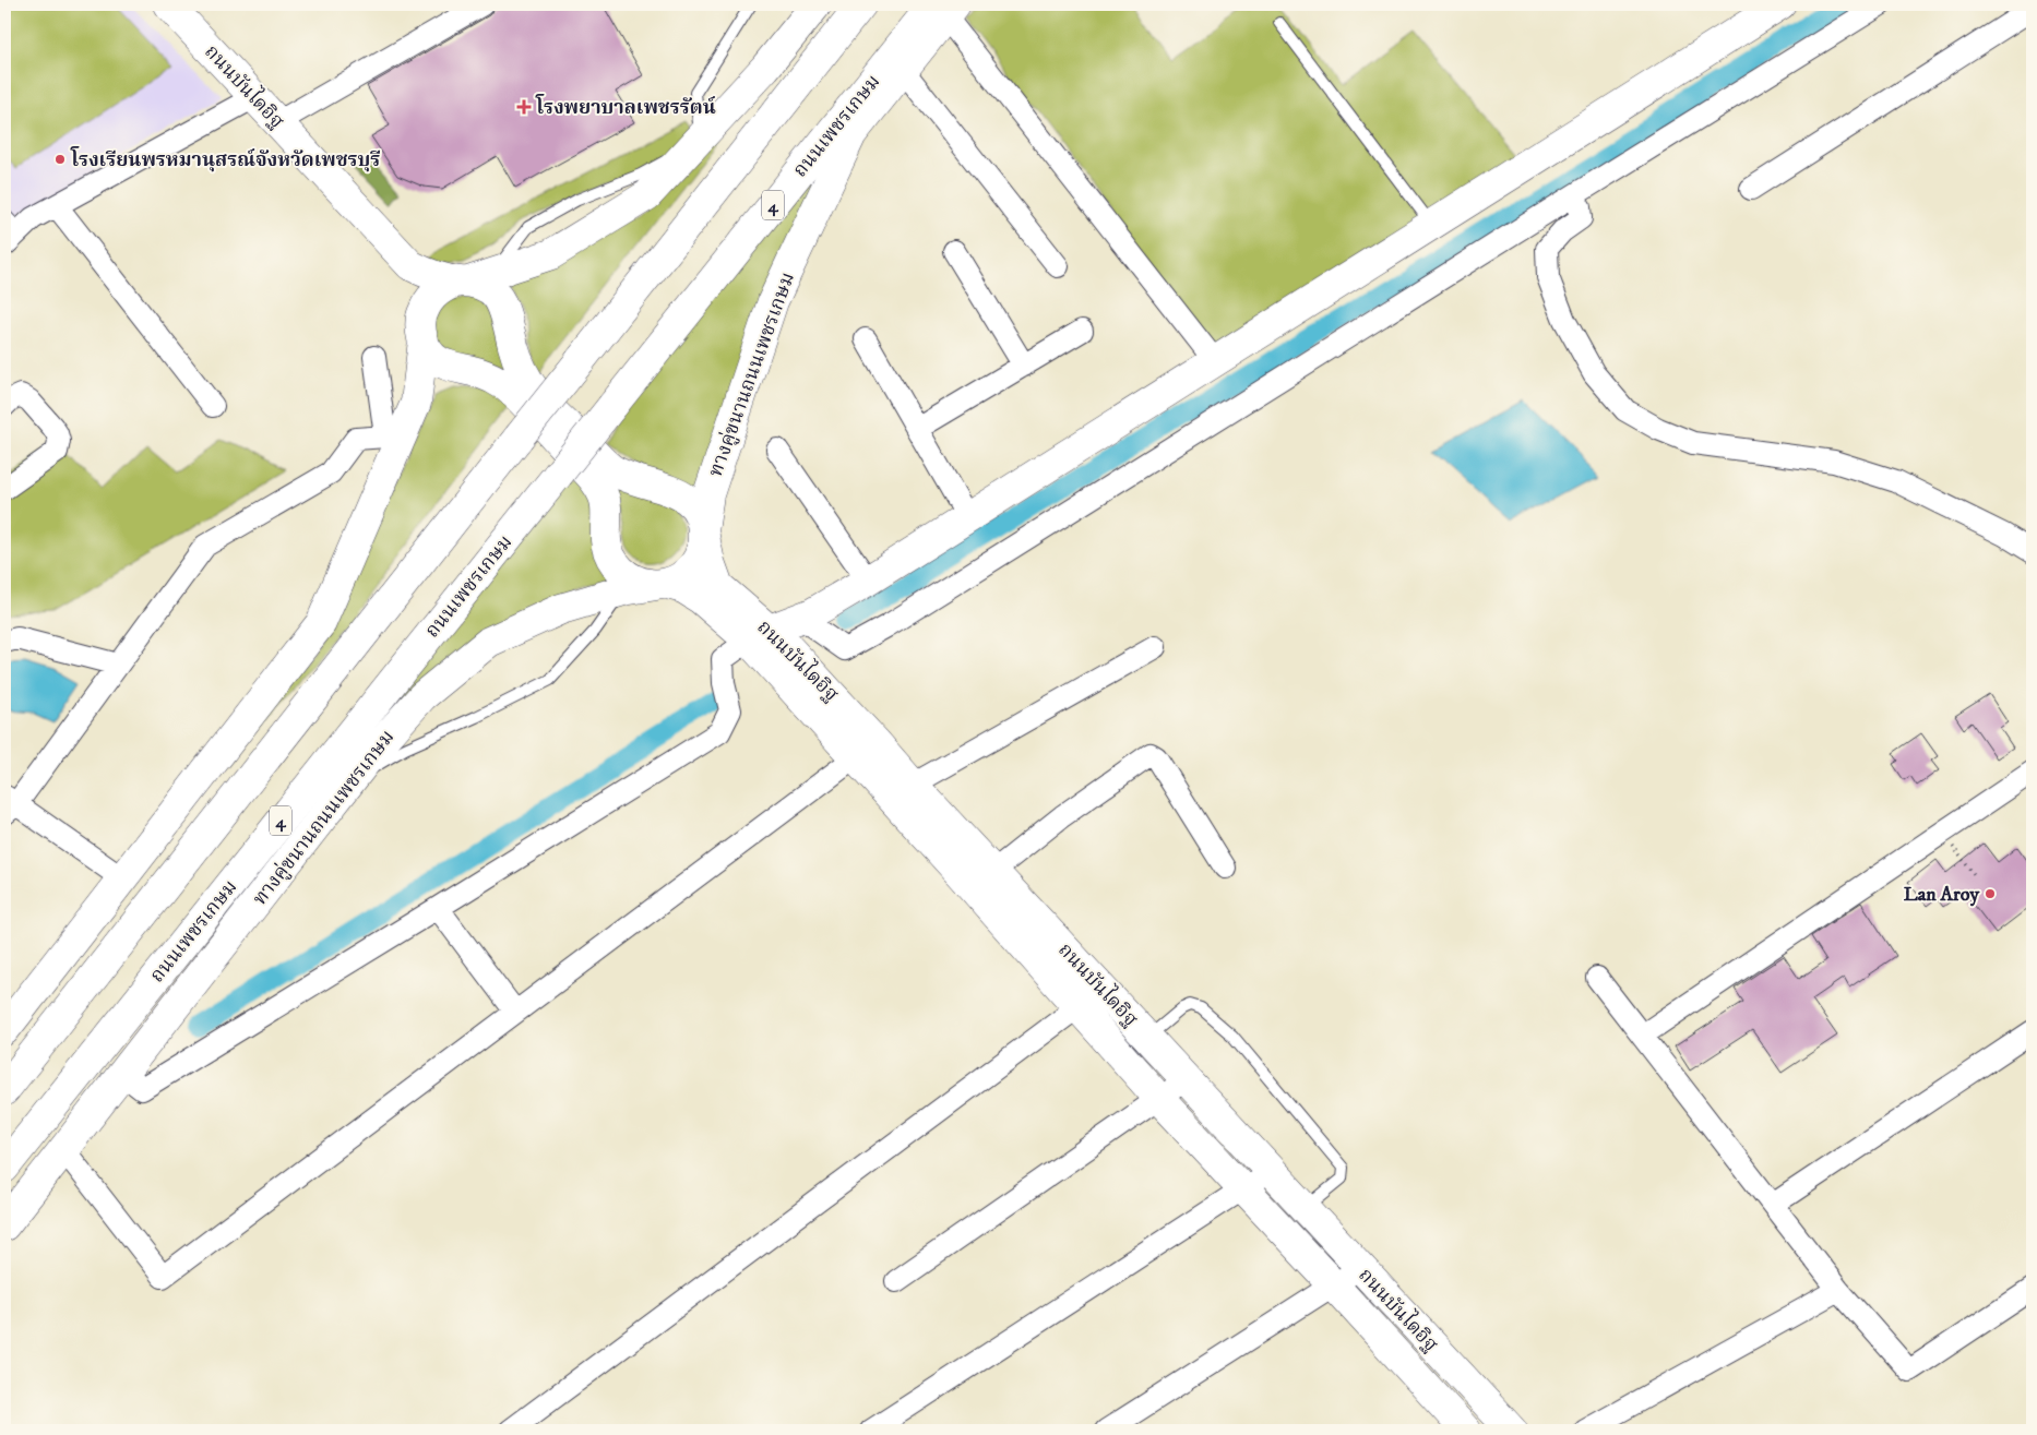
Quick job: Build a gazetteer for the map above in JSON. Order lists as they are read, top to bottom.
{
  "streets": {
    "main road": [
      "ถนนบันไดอิฐ",
      "ถนนเพชรเกษม",
      "4",
      "ทางคู่ขนานถนนเพชรเกษม"
    ]
  },
  "crossings": [
    ["ถนนบันไดอิฐ", "ทางคู่ขนานถนนเพชรเกษม"],
    ["ถนนเพชรเกษม", "ทางคู่ขนานถนนเพชรเกษม"]
  ],
  "places": {
    "health": ["โรงพยาบาลเพชรรัตน์"],
    "other": ["โรงเรียนพรหมานุสรณ์จังหวัดเพชรบุรี", "Lan Aroy"]
  }
}
